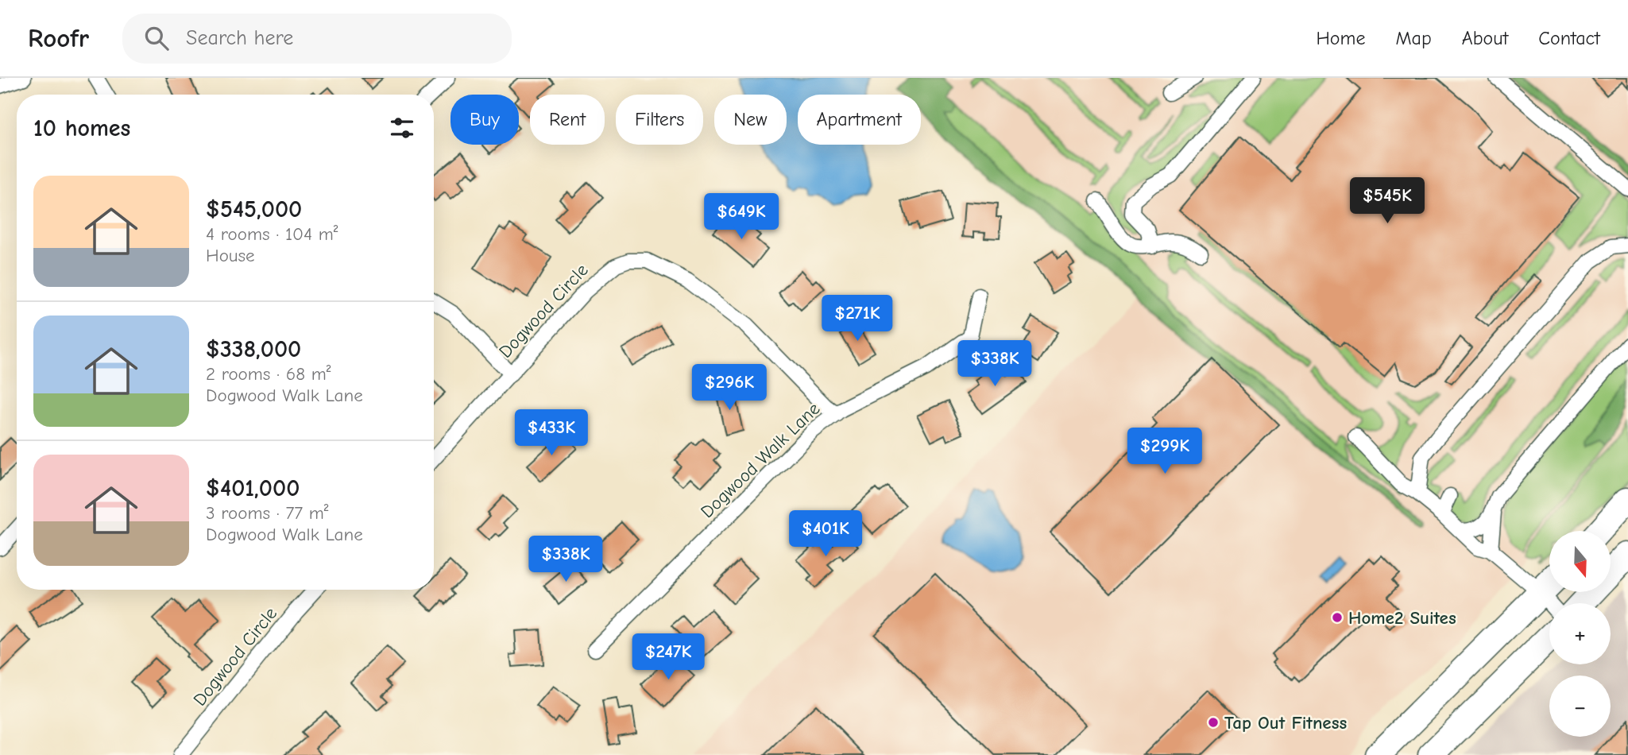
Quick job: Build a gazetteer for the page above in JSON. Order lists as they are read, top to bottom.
{
  "streets": {
    "street": ["Dogwood Circle", "Dogwood Walk Lane"]
  },
  "crossings": [
    ["Dogwood Circle", "Dogwood Walk Lane"]
  ],
  "places": ["Home2 Suites", "Tap Out Fitness"],
  "north": "bottom",
  "page": {
    "header": "Roofr",
    "search": "Search here",
    "nav": [
      "Home",
      "Map",
      "About",
      "Contact"
    ],
    "chip": [
      "Buy",
      "Rent",
      "Filters",
      "New",
      "Apartment"
    ],
    "heading": "10 homes",
    "list": [
      {
        "name": "$545,000",
        "note": "4 rooms · 104 m² · House"
      },
      {
        "name": "$338,000",
        "note": "2 rooms · 68 m² · Dogwood Walk Lane"
      },
      {
        "name": "$401,000",
        "note": "3 rooms · 77 m² · Dogwood Walk Lane"
      }
    ],
    "price": [
      "$545K",
      "$649K",
      "$271K",
      "$338K",
      "$296K",
      "$433K",
      "$299K",
      "$401K",
      "$338K",
      "$247K"
    ],
    "map_buttons": ["+", "−"]
  }
}
